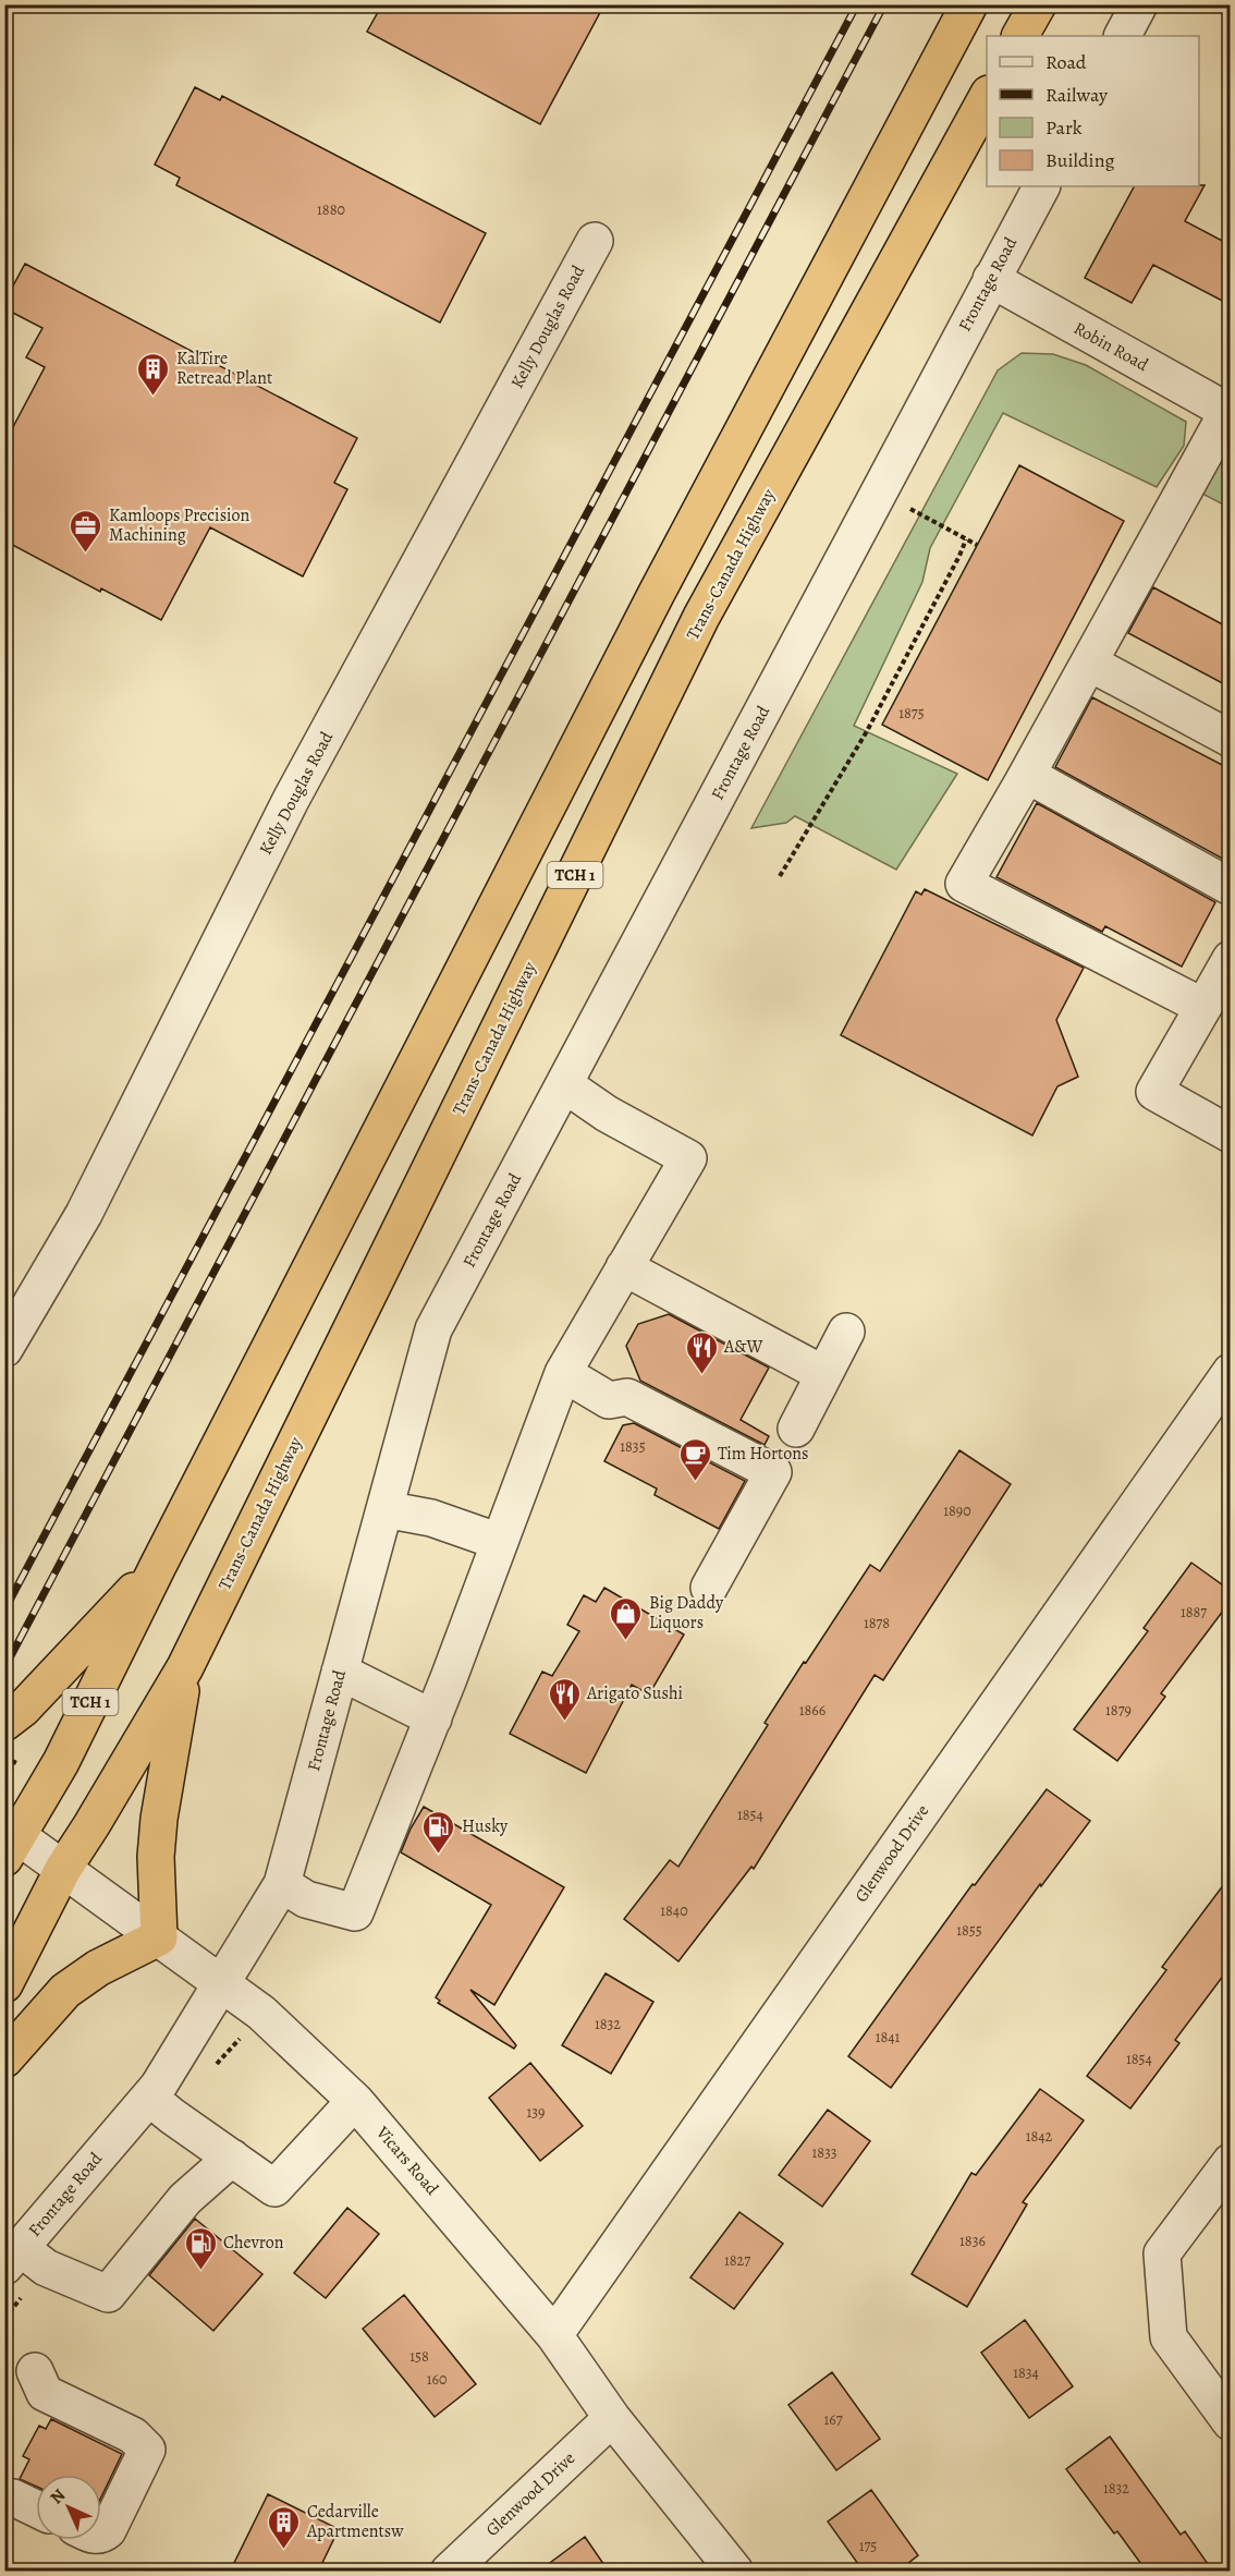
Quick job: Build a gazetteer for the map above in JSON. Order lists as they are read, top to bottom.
{
  "streets": {
    "highway": ["Trans-Canada Highway", "TCH 1"],
    "street": [
      "Frontage Road",
      "Kelly Douglas Road",
      "Robin Road",
      "Glenwood Drive",
      "Vicars Road"
    ]
  },
  "crossings": [
    ["Frontage Road", "Robin Road"],
    ["Frontage Road", "Vicars Road"],
    ["Trans-Canada Highway", "Vicars Road"],
    ["TCH 1", "Vicars Road"],
    ["Glenwood Drive", "Vicars Road"]
  ],
  "places": {
    "building": ["KalTire Retread Plant", "Cedarville Apartmentsw"],
    "office": ["Kamloops Precision Machining"],
    "restaurant": ["A&W", "Arigato Sushi"],
    "cafe": ["Tim Hortons"],
    "shop": ["Big Daddy Liquors"],
    "fuel station": ["Husky", "Chevron"]
  },
  "house_numbers": [
    "1880",
    "1875",
    "1835",
    "1890",
    "1887",
    "1878",
    "1866",
    "1879",
    "1854",
    "1840",
    "1855",
    "1832",
    "1841",
    "1854",
    "139",
    "1842",
    "1833",
    "1836",
    "1827",
    "158",
    "1834",
    "160",
    "167",
    "1832",
    "175"
  ],
  "legend": [
    "Road",
    "Railway",
    "Park",
    "Building"
  ],
  "north": "top left"
}
